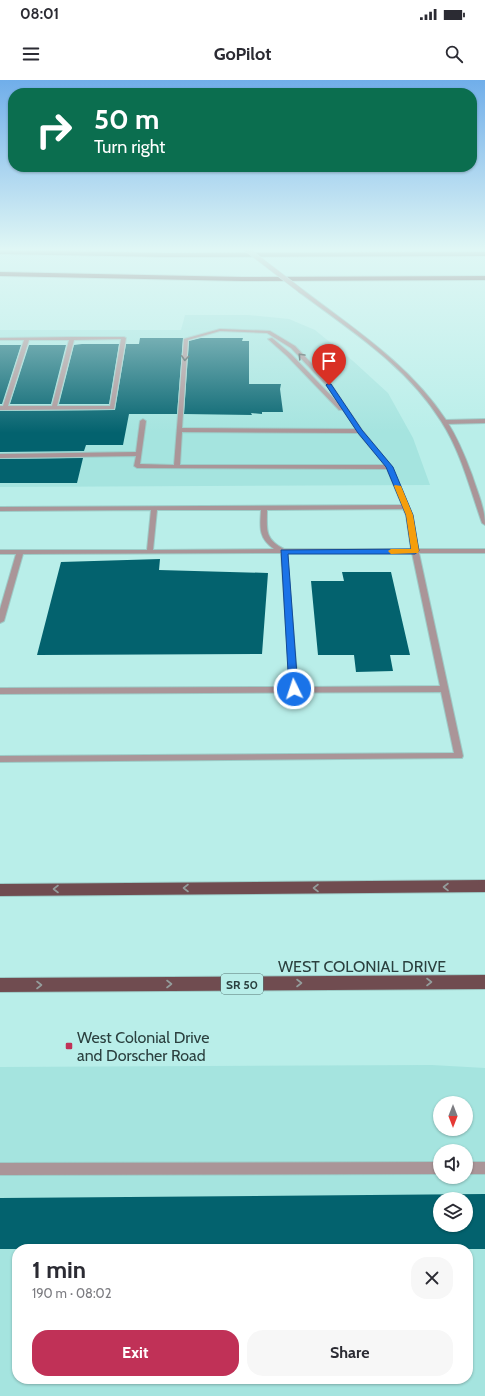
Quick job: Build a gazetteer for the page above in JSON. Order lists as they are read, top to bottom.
{
  "streets": {
    "highway": ["WEST COLONIAL DRIVE", "SR 50"]
  },
  "places": {
    "transit": ["West Colonial Drive and Dorscher Road"]
  },
  "north": "bottom",
  "page": {
    "status": "08:01",
    "header": "GoPilot",
    "turn": ["50 m", "Turn right"],
    "heading": ["1 min", "190 m · 08:02"],
    "buttons": ["Exit", "Share"]
  }
}
